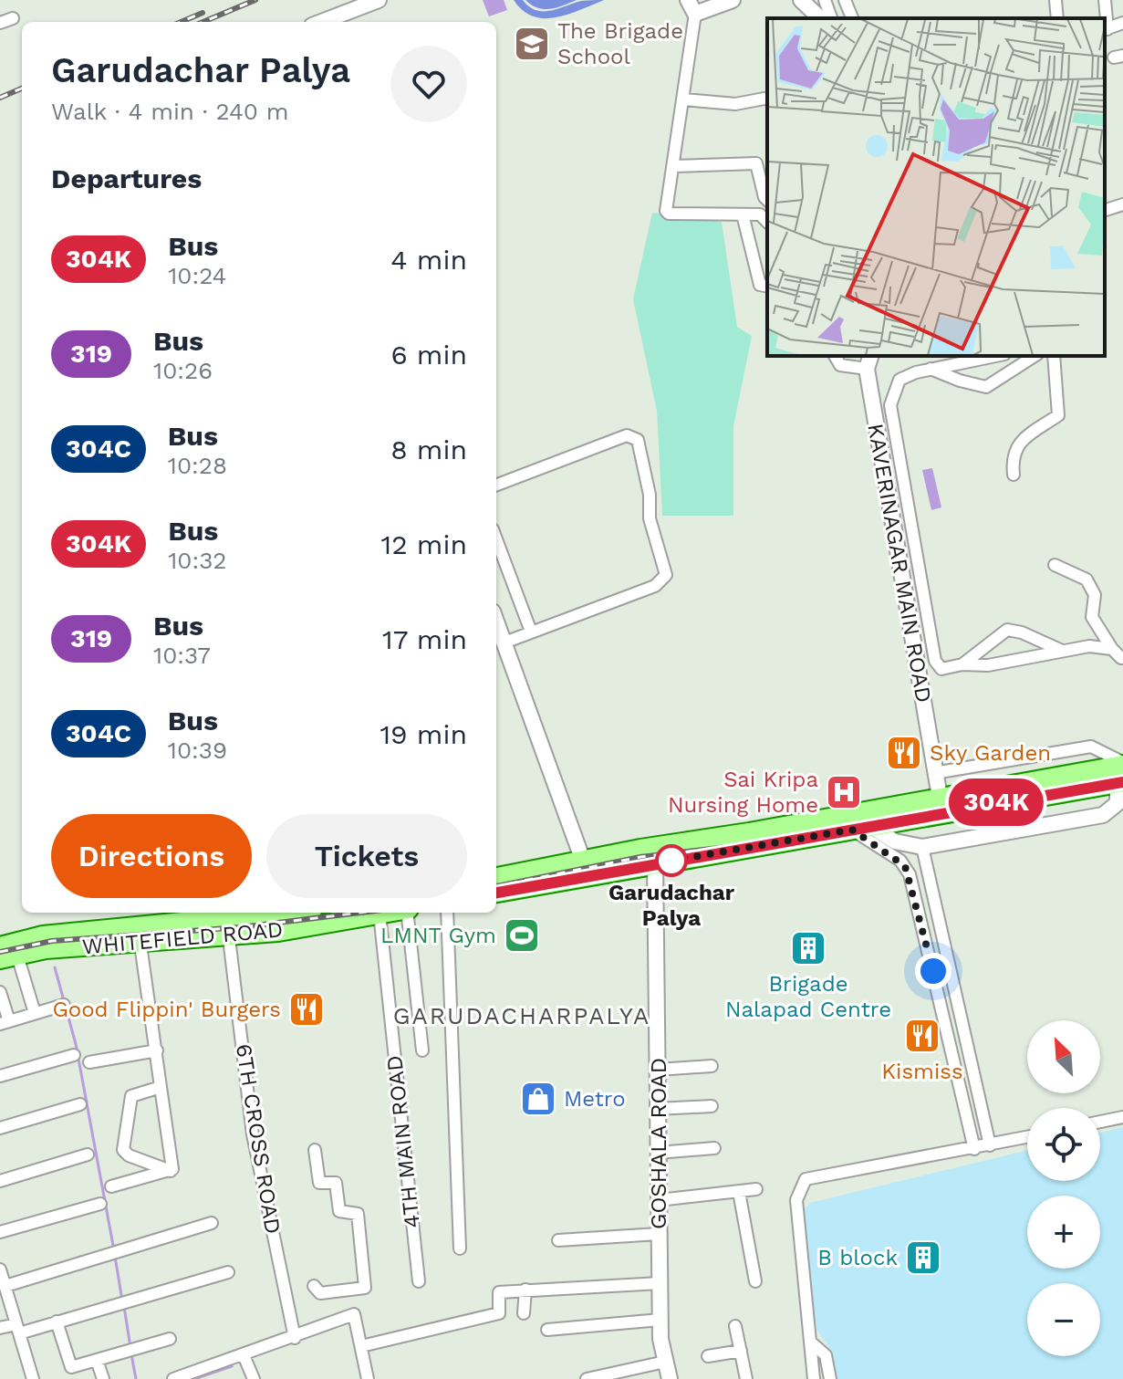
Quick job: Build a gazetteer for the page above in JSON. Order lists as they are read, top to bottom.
{
  "streets": {
    "main road": ["WHITEFIELD ROAD"],
    "street": [
      "KAVERINAGAR MAIN ROAD",
      "6TH CROSS ROAD",
      "4TH MAIN ROAD",
      "GOSHALA ROAD"
    ]
  },
  "crossings": [
    ["WHITEFIELD ROAD", "6TH CROSS ROAD"],
    ["WHITEFIELD ROAD", "4TH MAIN ROAD"]
  ],
  "districts": ["GARUDACHARPALYA"],
  "places": {
    "school or university": ["The Brigade School"],
    "restaurant": ["Sky Garden", "Good Flippin' Burgers", "Kismiss"],
    "hospital": ["Sai Kripa Nursing Home"],
    "other": ["Garudachar Palya"],
    "sports": ["LMNT Gym"],
    "building": ["Brigade Nalapad Centre", "B block"],
    "shop": ["Metro"]
  },
  "lines": ["bus line 304K"],
  "north": "top left",
  "page": {
    "on_map": "304K",
    "heading": [
      ["Garudachar Palya", "Walk · 4 min · 240 m"],
      "Departures"
    ],
    "list": [
      {
        "mark": "304K",
        "name": "Bus",
        "note": "10:24",
        "value": "4 min"
      },
      {
        "mark": "319",
        "name": "Bus",
        "note": "10:26",
        "value": "6 min"
      },
      {
        "mark": "304C",
        "name": "Bus",
        "note": "10:28",
        "value": "8 min"
      },
      {
        "mark": "304K",
        "name": "Bus",
        "note": "10:32",
        "value": "12 min"
      },
      {
        "mark": "319",
        "name": "Bus",
        "note": "10:37",
        "value": "17 min"
      },
      {
        "mark": "304C",
        "name": "Bus",
        "note": "10:39",
        "value": "19 min"
      }
    ],
    "buttons": ["Directions", "Tickets"],
    "map_buttons": ["+", "−"]
  }
}
